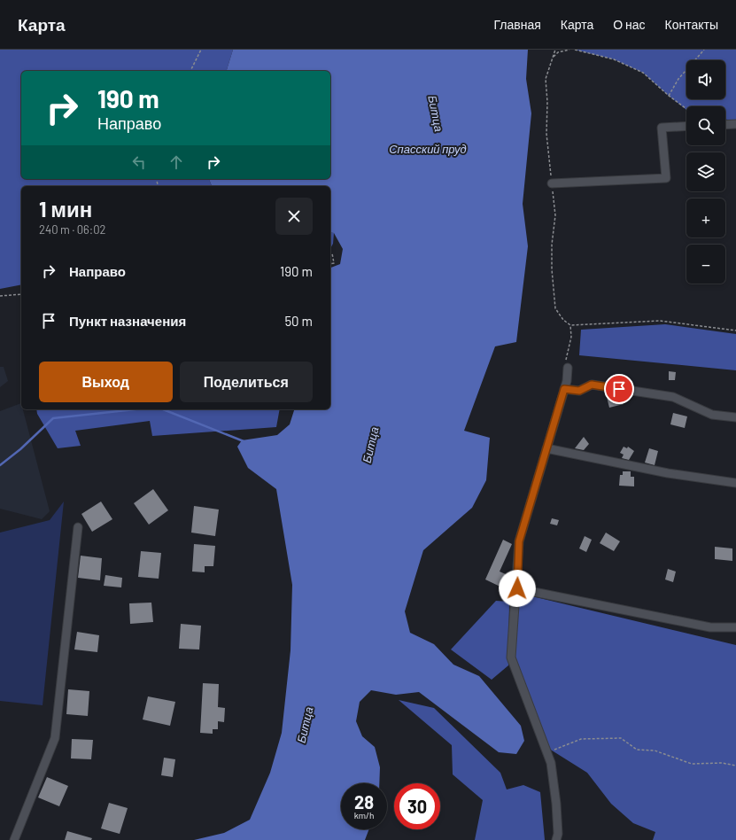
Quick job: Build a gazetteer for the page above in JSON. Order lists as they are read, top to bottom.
{
  "water": ["Битца", "Спасский пруд"],
  "page": {
    "header": "Карта",
    "nav": [
      "Главная",
      "Карта",
      "О нас",
      "Контакты"
    ],
    "map_buttons": ["+", "−"],
    "turn": ["190 m", "Направо"],
    "heading": ["1 мин", "240 m · 06:02"],
    "list": [
      {
        "name": "Направо",
        "value": "190 m"
      },
      {
        "name": "Пункт назначения",
        "value": "50 m"
      }
    ],
    "buttons": ["Выход", "Поделиться"],
    "speed": "28 km/h",
    "limit": "30"
  }
}
